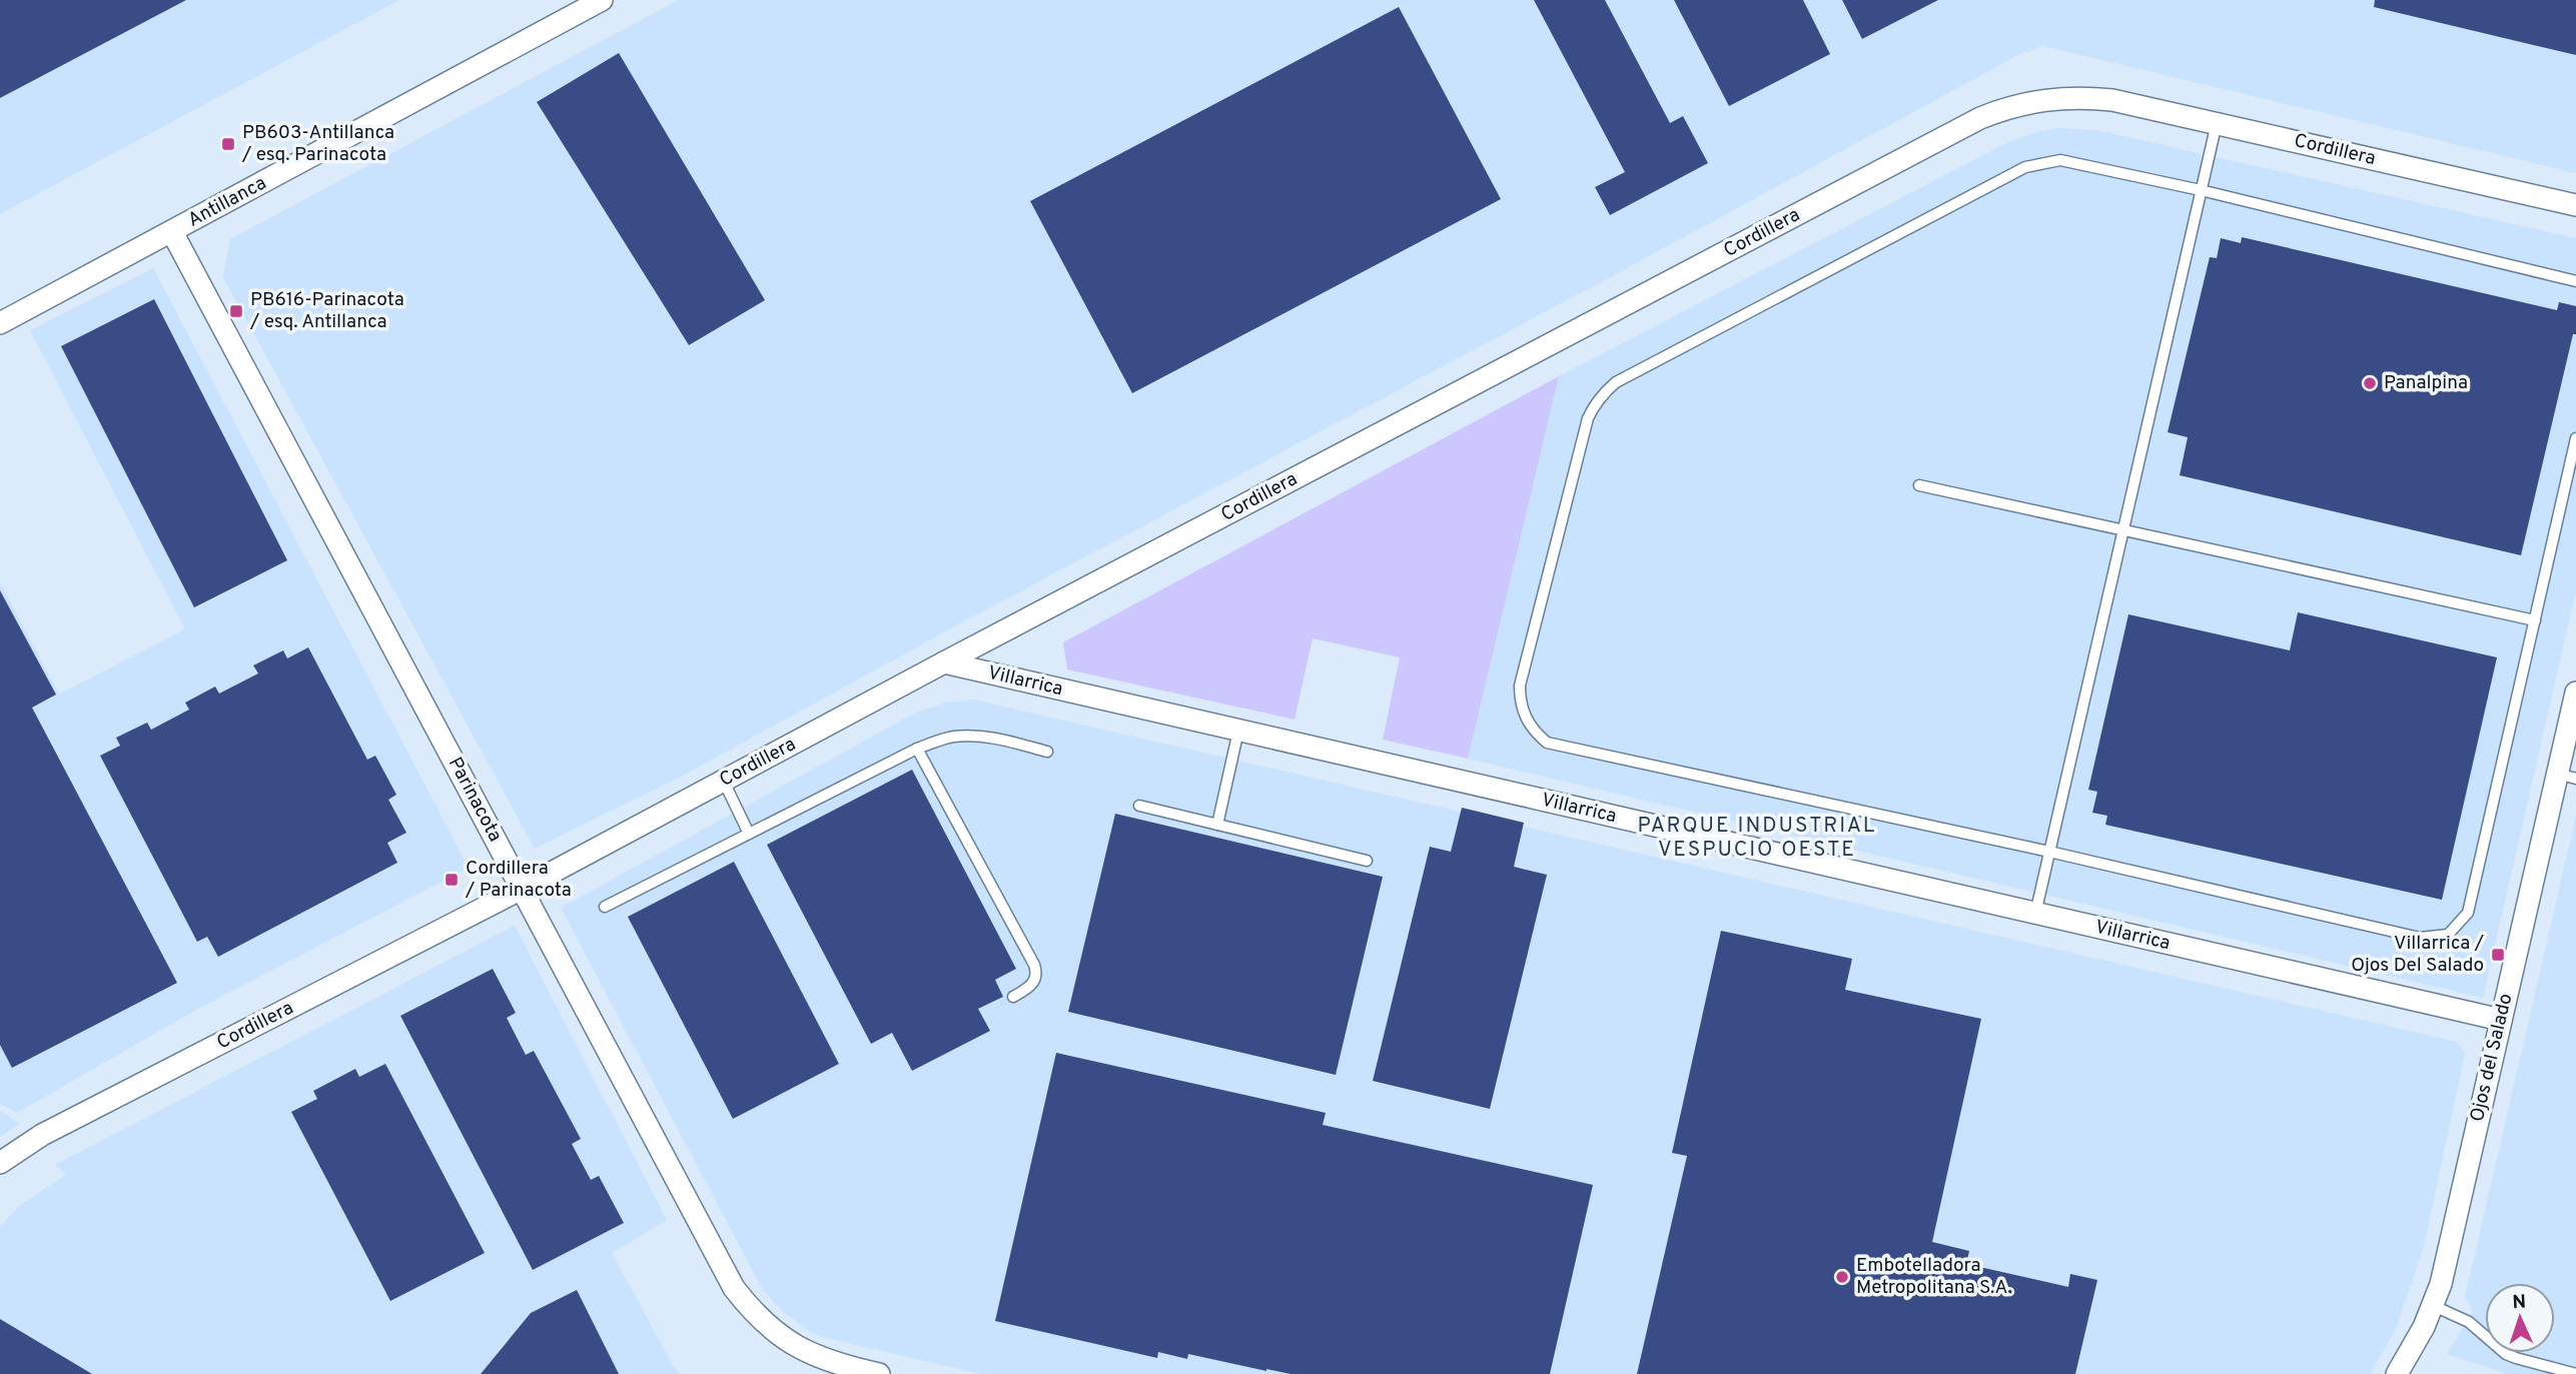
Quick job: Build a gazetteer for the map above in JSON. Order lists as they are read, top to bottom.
{
  "streets": {
    "street": [
      "Cordillera",
      "Antillanca",
      "Villarrica",
      "Parinacota",
      "Ojos del Salado"
    ]
  },
  "crossings": [
    ["Cordillera", "Villarrica"],
    ["Cordillera", "Parinacota"],
    ["Antillanca", "Parinacota"],
    ["Villarrica", "Ojos del Salado"]
  ],
  "districts": ["PARQUE INDUSTRIAL VESPUCIO OESTE"],
  "places": {
    "transit": [
      "PB603-Antillanca / esq. Parinacota",
      "PB616-Parinacota / esq. Antillanca",
      "Cordillera / Parinacota",
      "Villarrica / Ojos Del Salado"
    ],
    "other": ["Panalpina", "Embotelladora Metropolitana S.A."]
  },
  "north": "top"
}
